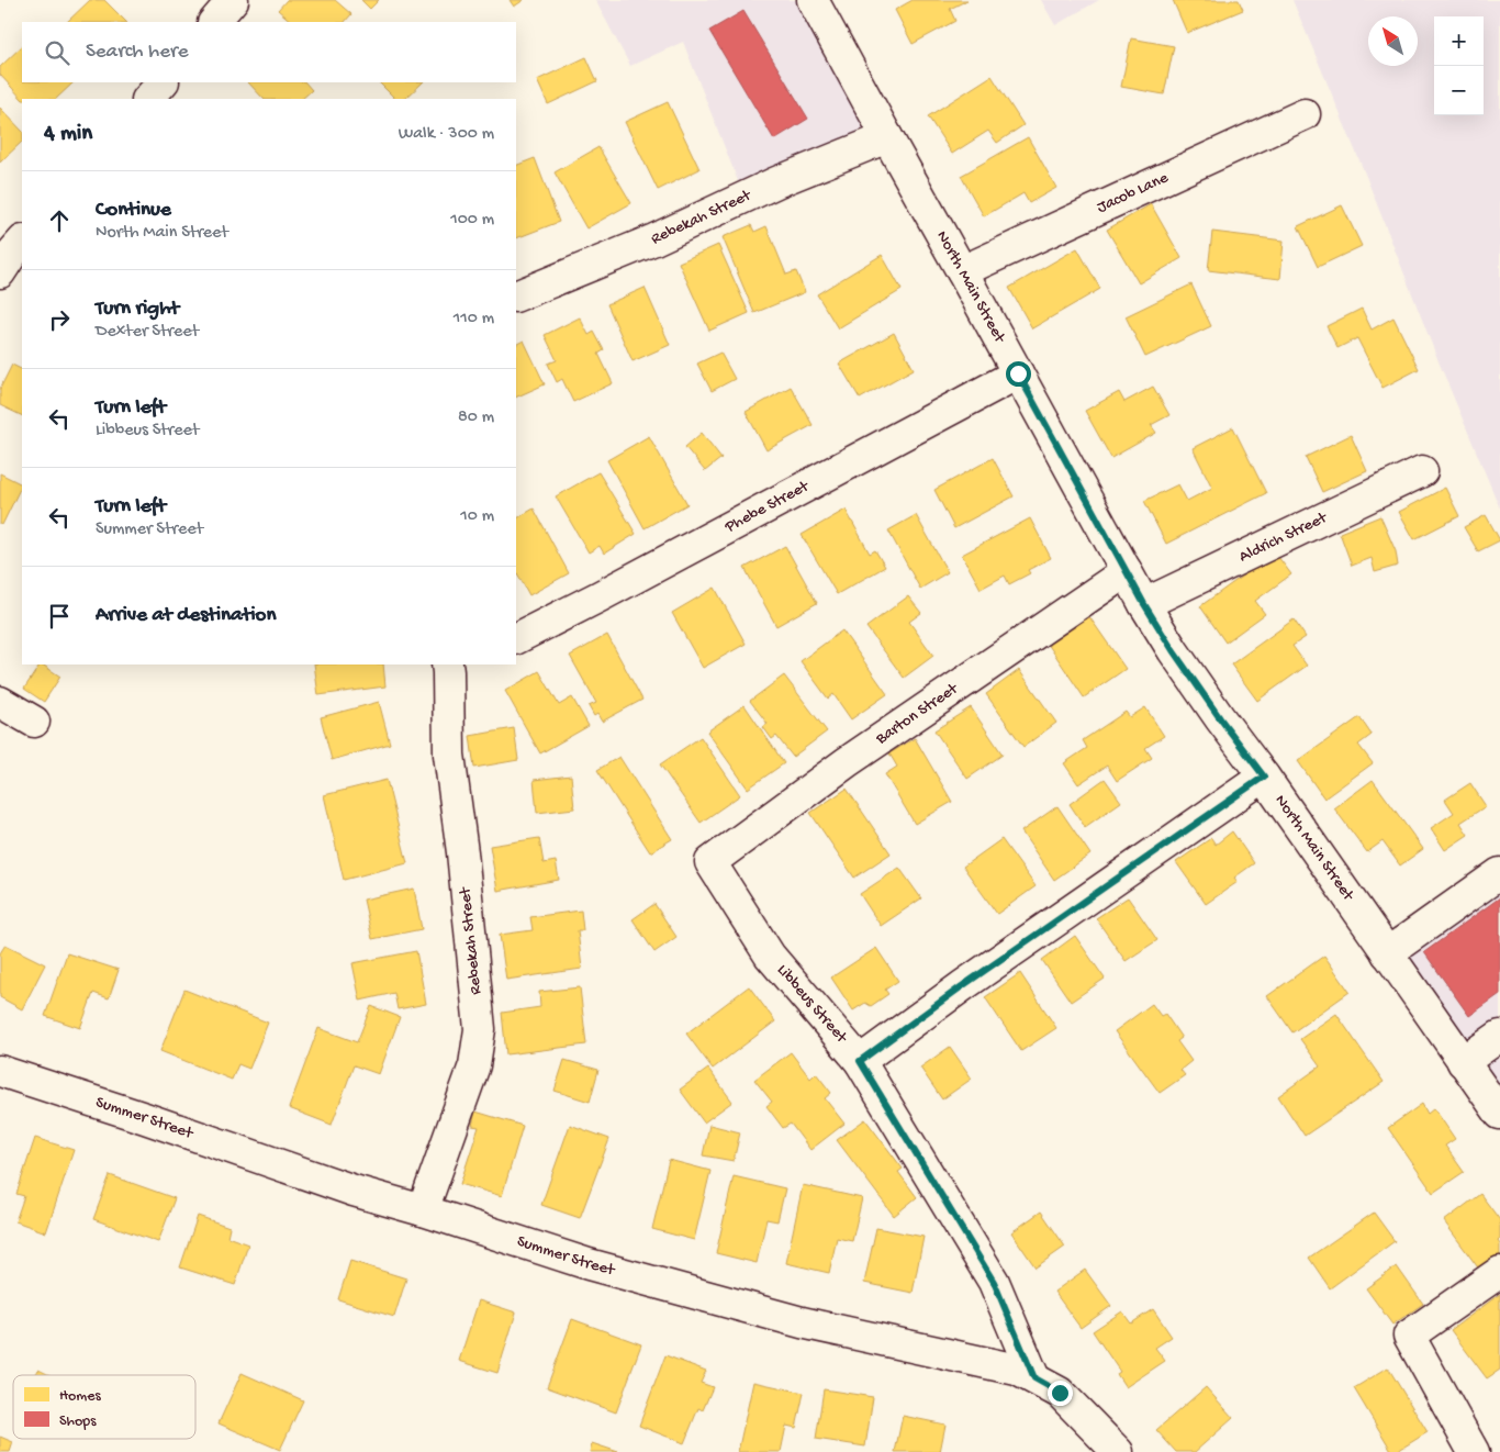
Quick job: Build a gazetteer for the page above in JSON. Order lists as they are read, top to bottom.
{
  "streets": {
    "street": [
      "Jacob Lane",
      "Rebekah Street",
      "North Main Street",
      "Phebe Street",
      "Aldrich Street",
      "Barton Street",
      "Libbeus Street",
      "Summer Street"
    ]
  },
  "crossings": [
    ["Jacob Lane", "North Main Street"],
    ["Rebekah Street", "North Main Street"],
    ["Rebekah Street", "Summer Street"],
    ["North Main Street", "Phebe Street"],
    ["North Main Street", "Aldrich Street"],
    ["North Main Street", "Barton Street"],
    ["Barton Street", "Libbeus Street"],
    ["Libbeus Street", "Summer Street"]
  ],
  "legend": ["Homes", "Shops"],
  "north": "top left",
  "page": {
    "map_buttons": ["+", "−"],
    "search": "Search here",
    "heading": ["4 min", "Walk · 300 m"],
    "list": [
      ["Continue", "North Main Street", "100 m"],
      ["Turn right", "Dexter Street", "110 m"],
      ["Turn left", "Libbeus Street", "80 m"],
      ["Turn left", "Summer Street", "10 m"],
      "Arrive at destination"
    ]
  }
}
